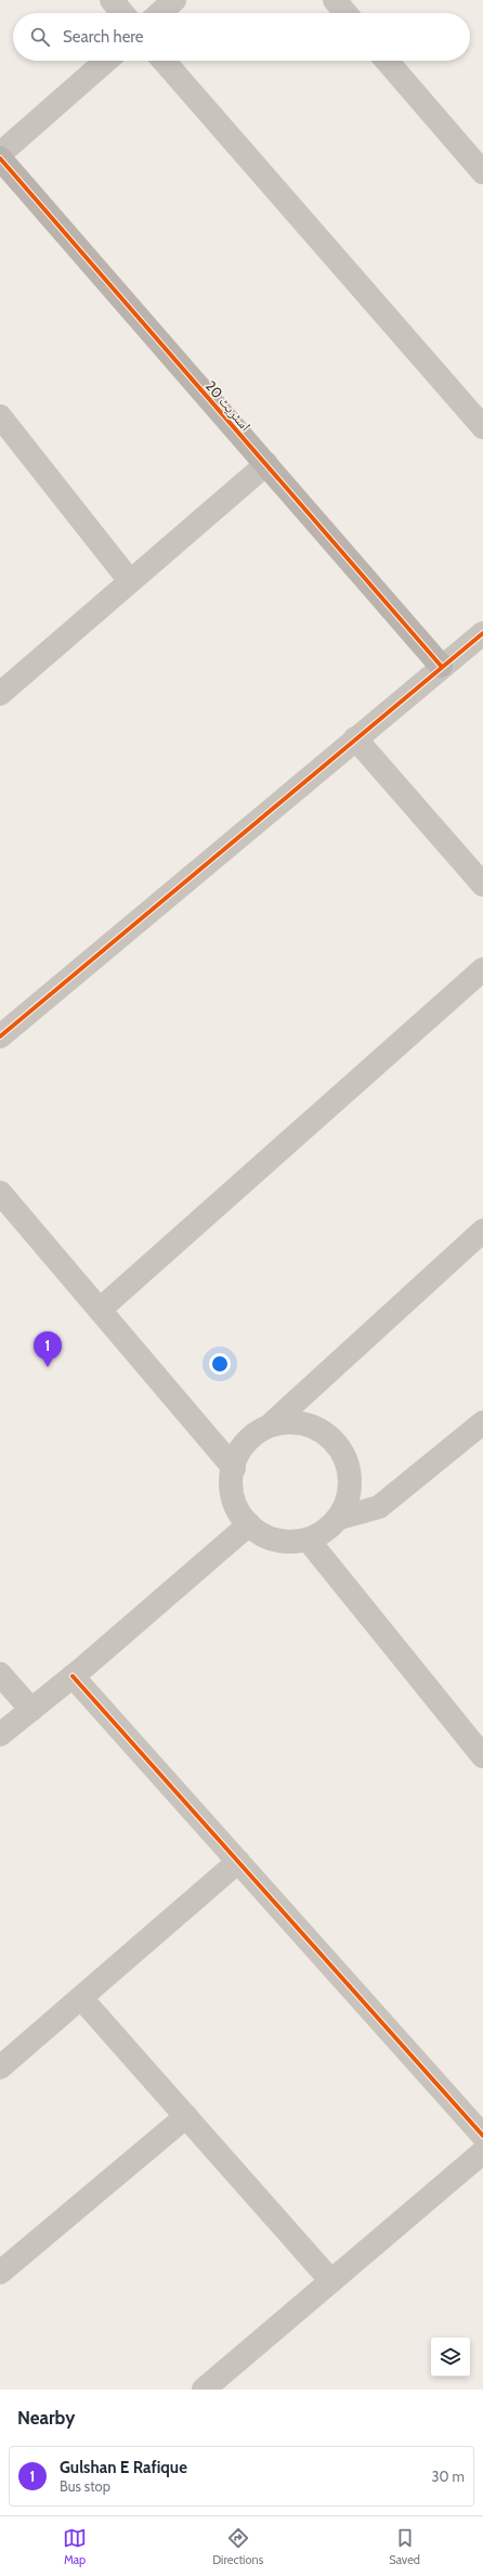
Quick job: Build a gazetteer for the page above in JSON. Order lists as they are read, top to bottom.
{
  "streets": {
    "street": ["اسٹریٹ 20"]
  },
  "page": {
    "search": "Search here",
    "pins": "1",
    "heading": "Nearby",
    "list": [
      {
        "mark": "1",
        "name": "Gulshan E Rafique",
        "note": "Bus stop",
        "value": "30 m"
      }
    ],
    "nav": ["Map", "Directions", "Saved"]
  }
}
